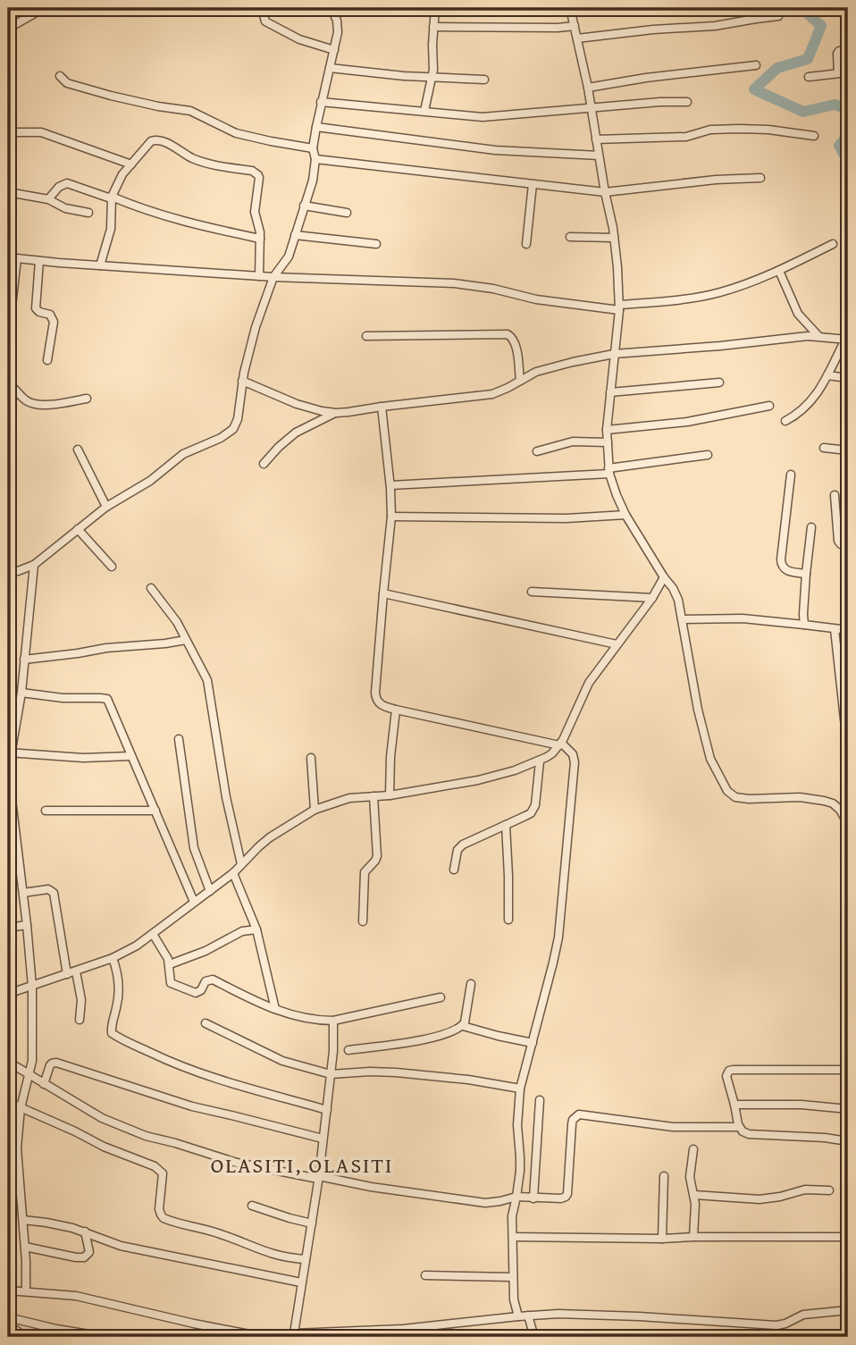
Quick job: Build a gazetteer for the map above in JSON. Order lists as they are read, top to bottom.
{
  "districts": ["OLASITI, OLASITI"]
}
